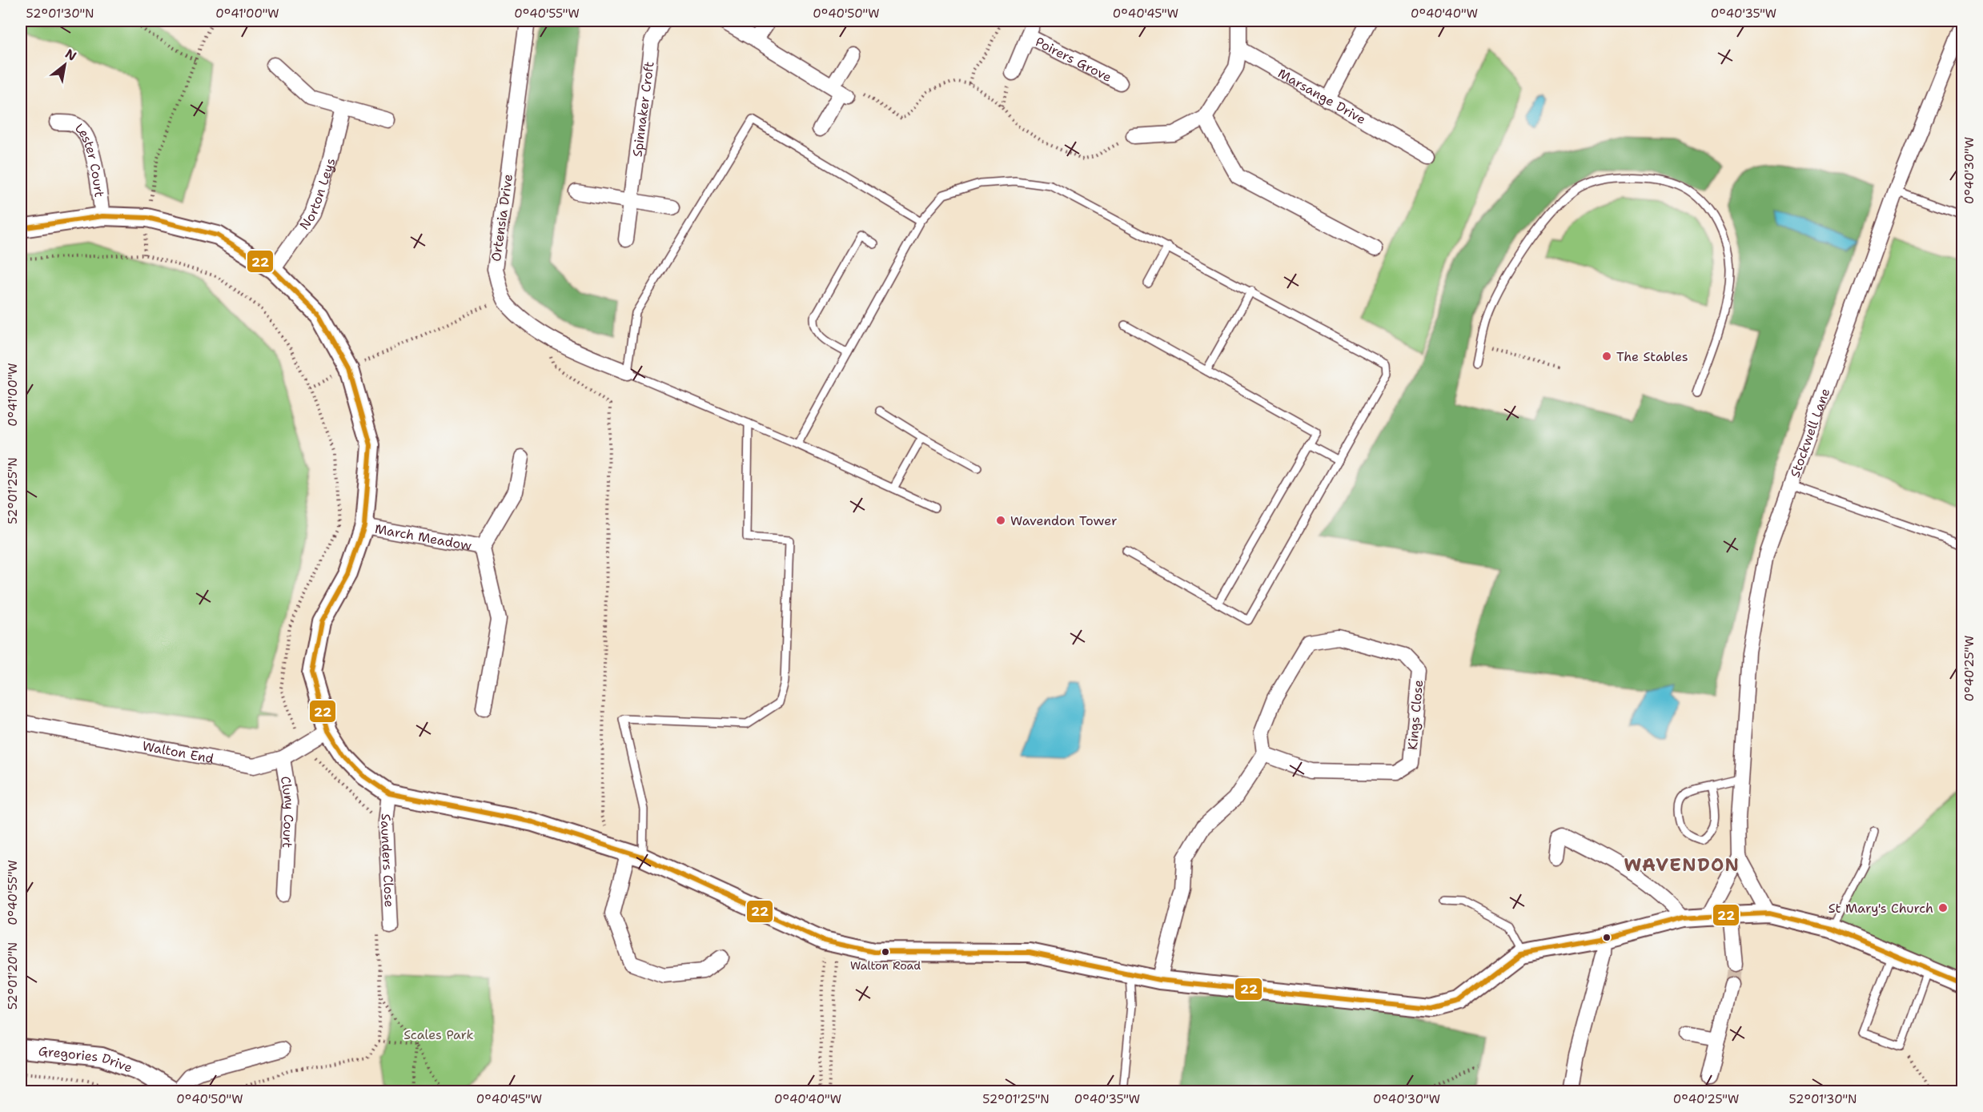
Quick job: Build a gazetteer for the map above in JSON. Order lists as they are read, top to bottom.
{
  "streets": {
    "street": [
      "Poirers Grove",
      "Marsange Drive",
      "Spinnaker Croft",
      "Lester Court",
      "Norton Leys",
      "Ortensia Drive",
      "Stockwell Lane",
      "March Meadow",
      "Kings Close",
      "Walton End",
      "Cluny Court",
      "Saunders Close",
      "Gregories Drive"
    ]
  },
  "crossings": [
    ["Walton End", "Cluny Court"]
  ],
  "districts": ["WAVENDON"],
  "parks": ["Scales Park"],
  "places": [
    "The Stables",
    "Wavendon Tower",
    "St Mary's Church",
    "Walton Road"
  ],
  "lines": ["transit line 22"],
  "north": "top right",
  "coordinates": [
    "52°01'30\"N",
    "0°41'00\"W",
    "0°40'55\"W",
    "0°40'50\"W",
    "0°40'45\"W",
    "0°40'40\"W",
    "0°40'35\"W",
    "0°40'30\"W",
    "52°01'25\"N",
    "0°40'25\"W",
    "52°01'20\"N"
  ]
}
